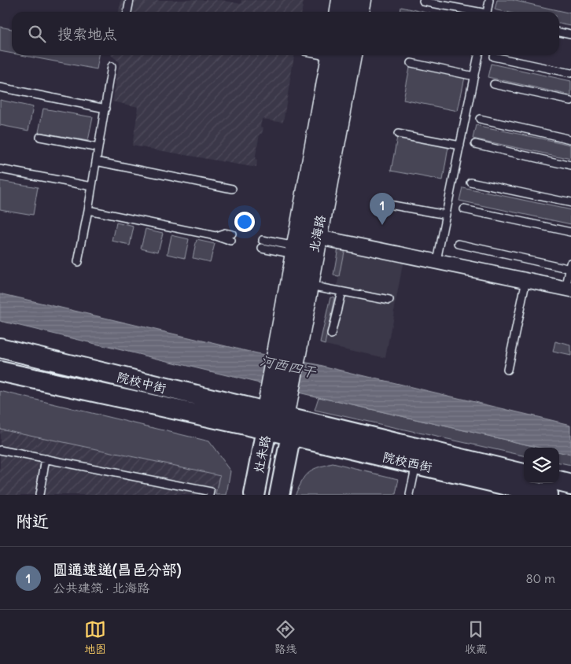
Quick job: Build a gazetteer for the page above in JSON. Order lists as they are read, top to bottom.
{
  "streets": {
    "main road": [
      "北海路",
      "院校中街",
      "灶朱路",
      "院校西街"
    ]
  },
  "crossings": [
    ["北海路", "院校中街"],
    ["北海路", "灶朱路"],
    ["北海路", "院校西街"],
    ["院校中街", "灶朱路"],
    ["院校中街", "院校西街"],
    ["灶朱路", "院校西街"]
  ],
  "water": ["河西四干"],
  "page": {
    "search": "搜索地点",
    "pins": "1",
    "heading": "附近",
    "list": [
      {
        "mark": "1",
        "name": "圆通速递(昌邑分部)",
        "note": "公共建筑 · 北海路",
        "value": "80 m"
      }
    ],
    "nav": ["地图", "路线", "收藏"]
  }
}
